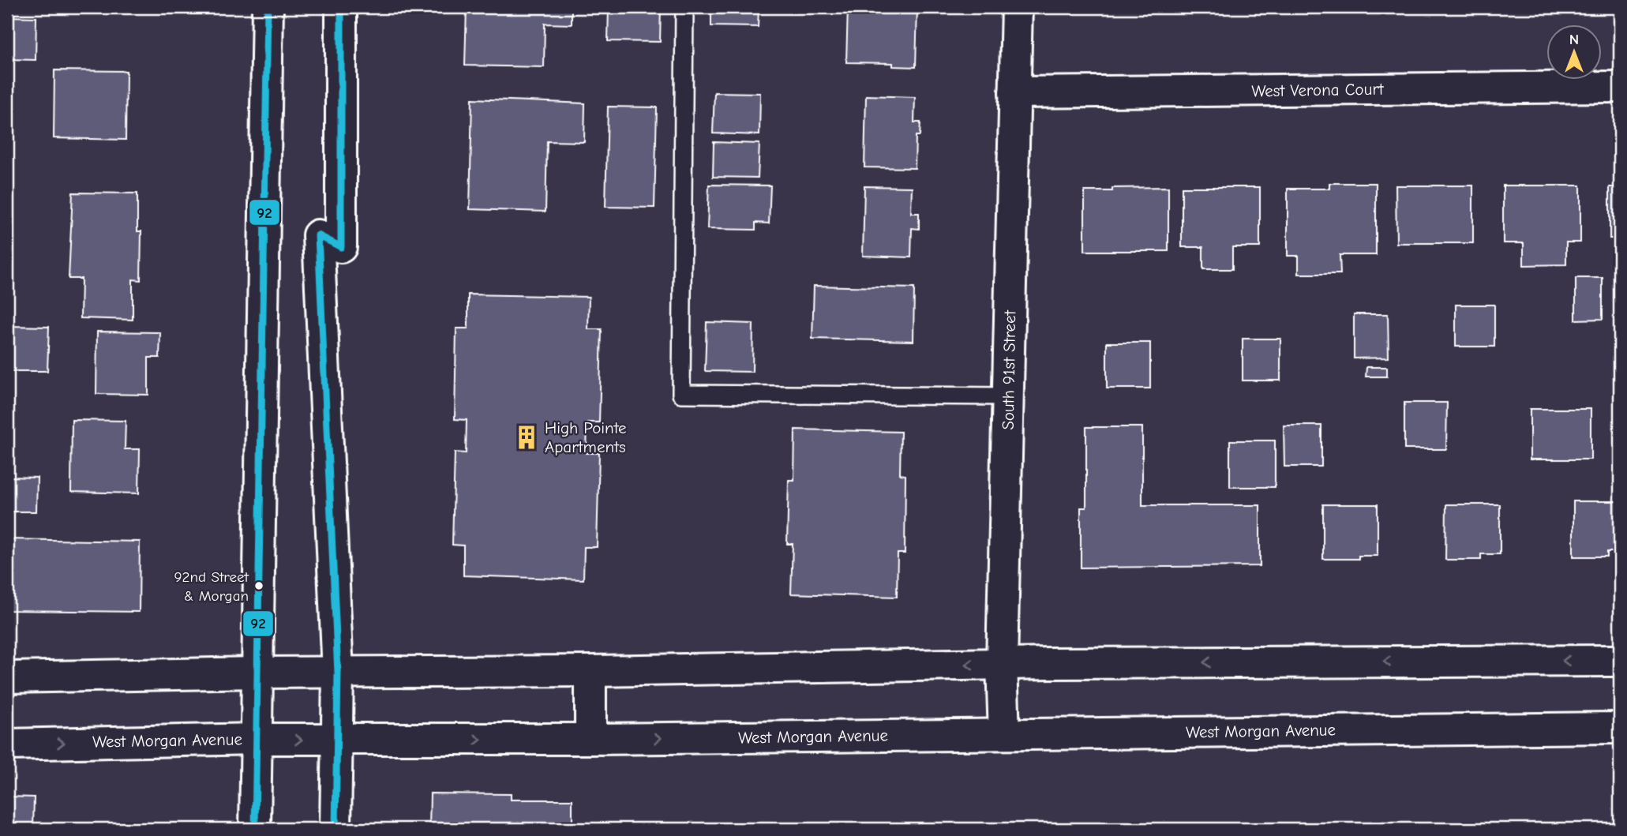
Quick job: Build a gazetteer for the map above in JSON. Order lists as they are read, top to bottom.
{
  "streets": {
    "street": ["West Verona Court", "South 91st Street", "West Morgan Avenue"]
  },
  "crossings": [
    ["West Verona Court", "South 91st Street"],
    ["South 91st Street", "West Morgan Avenue"]
  ],
  "places": {
    "building": ["High Pointe Apartments"],
    "other": ["92nd Street & Morgan"]
  },
  "lines": ["transit line 92"],
  "north": "top"
}
